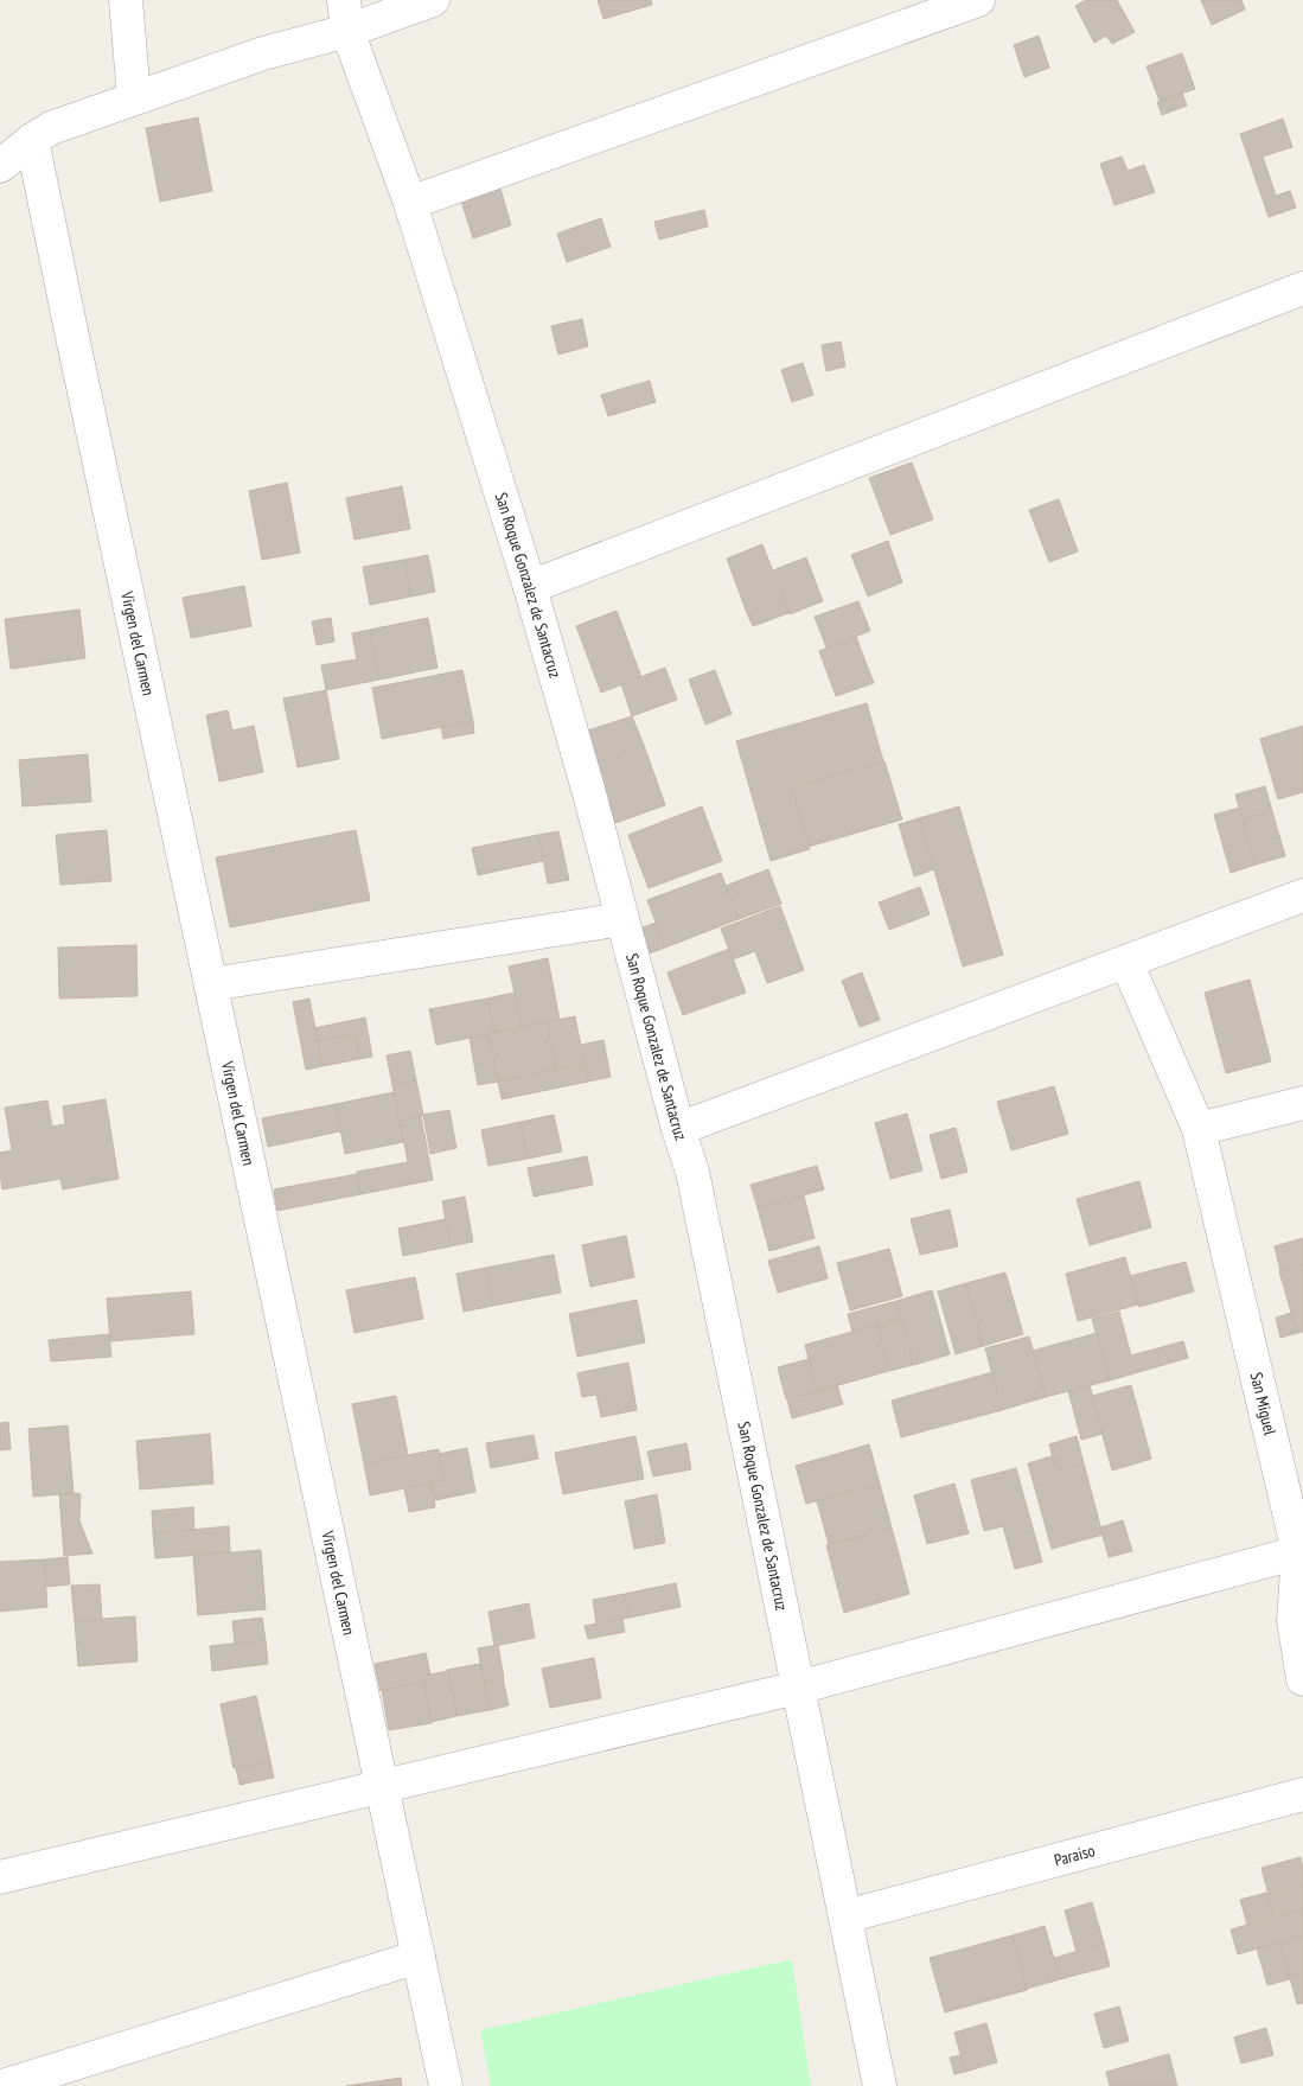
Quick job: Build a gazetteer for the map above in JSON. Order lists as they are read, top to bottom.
{
  "streets": {
    "street": [
      "San Roque Gonzalez de Santacruz",
      "Virgen del Carmen",
      "San Miguel",
      "Paraiso"
    ]
  },
  "crossings": [
    ["San Roque Gonzalez de Santacruz", "Paraiso"]
  ]
}
